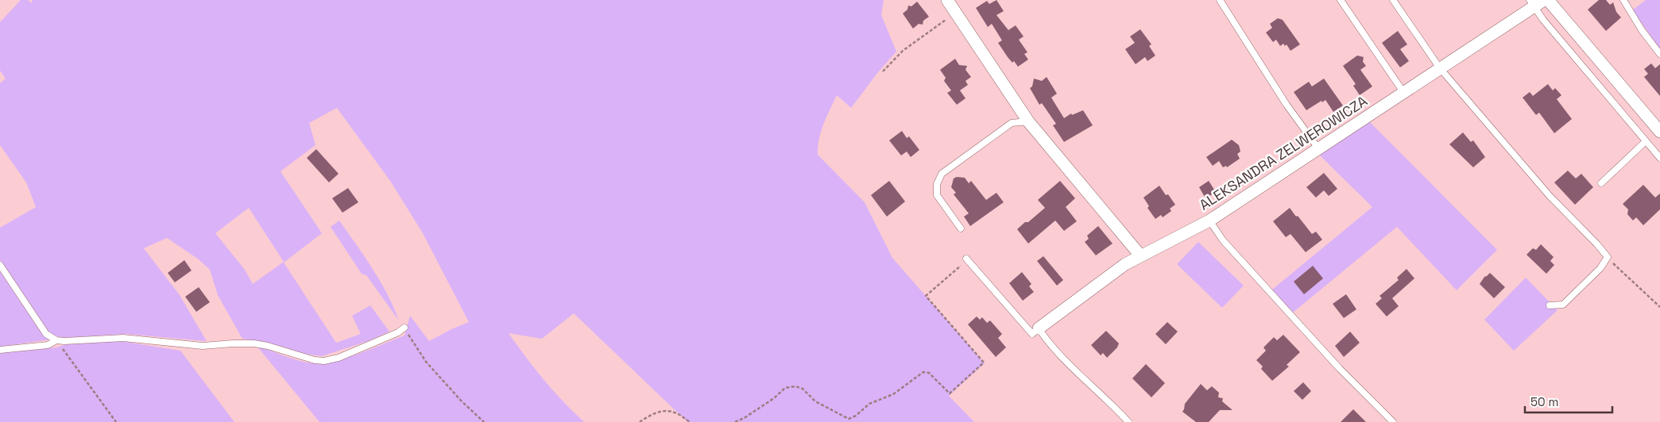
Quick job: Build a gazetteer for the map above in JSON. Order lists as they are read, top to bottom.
{
  "streets": {
    "street": ["ALEKSANDRA ZELWEROWICZA"]
  },
  "scale_bar": "50 m"
}
